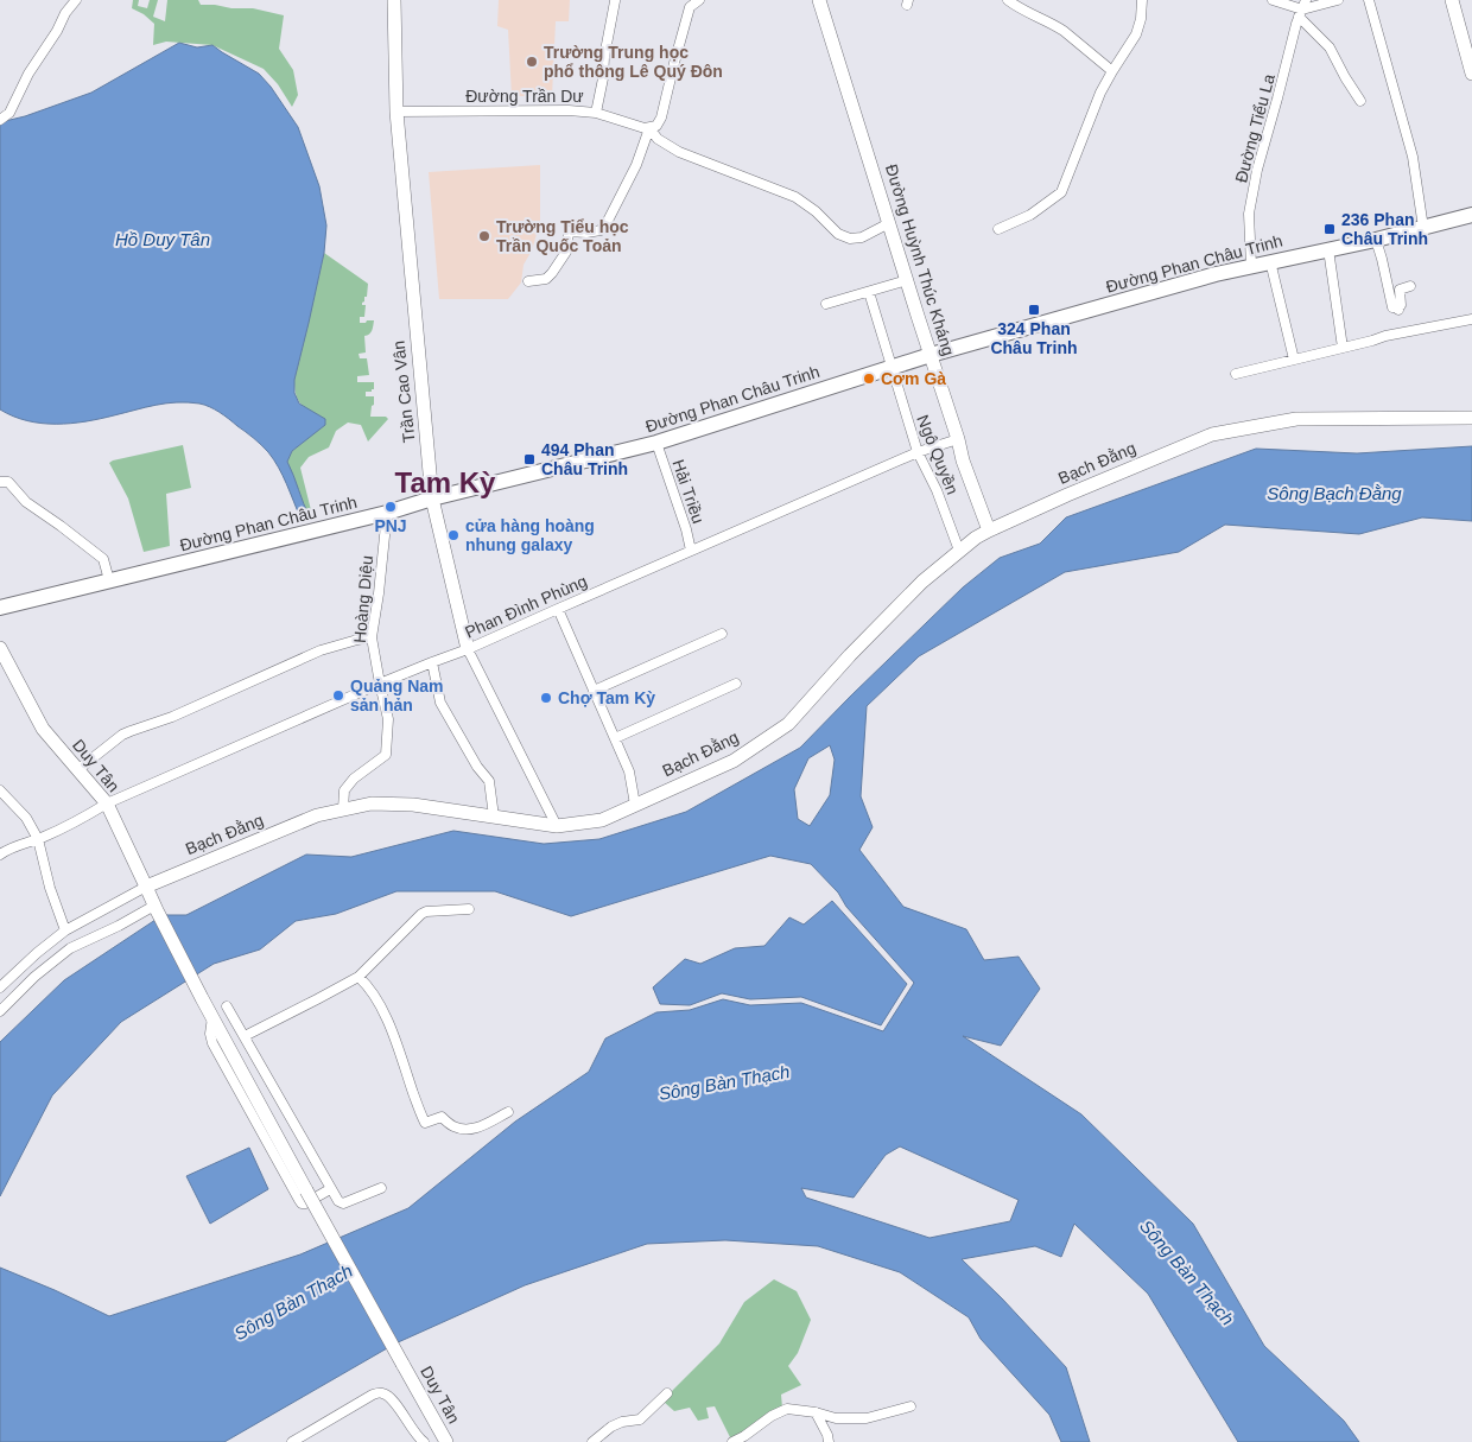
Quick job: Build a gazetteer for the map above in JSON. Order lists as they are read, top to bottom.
{
  "streets": {
    "main road": ["Đường Phan Châu Trinh"],
    "street": [
      "Đường Trần Dư",
      "Đường Tiểu La",
      "Đường Huỳnh Thúc Kháng",
      "Trần Cao Vân",
      "Ngô Quyền",
      "Bạch Đằng",
      "Hải Triều",
      "Hoàng Diệu",
      "Phan Đình Phùng",
      "Duy Tân"
    ]
  },
  "crossings": [
    ["Đường Trần Dư", "Trần Cao Vân"],
    ["Đường Tiểu La", "Đường Phan Châu Trinh"],
    ["Đường Huỳnh Thúc Kháng", "Đường Phan Châu Trinh"],
    ["Đường Huỳnh Thúc Kháng", "Bạch Đằng"],
    ["Đường Huỳnh Thúc Kháng", "Phan Đình Phùng"],
    ["Đường Phan Châu Trinh", "Trần Cao Vân"],
    ["Đường Phan Châu Trinh", "Ngô Quyền"],
    ["Đường Phan Châu Trinh", "Hải Triều"],
    ["Đường Phan Châu Trinh", "Hoàng Diệu"],
    ["Trần Cao Vân", "Bạch Đằng"],
    ["Trần Cao Vân", "Phan Đình Phùng"],
    ["Ngô Quyền", "Bạch Đằng"],
    ["Ngô Quyền", "Phan Đình Phùng"],
    ["Bạch Đằng", "Hoàng Diệu"],
    ["Bạch Đằng", "Duy Tân"],
    ["Hải Triều", "Phan Đình Phùng"],
    ["Hoàng Diệu", "Phan Đình Phùng"],
    ["Phan Đình Phùng", "Duy Tân"]
  ],
  "districts": ["Tam Kỳ"],
  "water": ["Hồ Duy Tân", "Sông Bạch Đằng", "Sông Bàn Thạch"],
  "places": {
    "other": [
      "Trường Trung học phổ thông Lê Quý Đôn",
      "Trường Tiểu học Trần Quốc Toản",
      "Cơm Gà",
      "PNJ",
      "cửa hàng hoàng nhung galaxy",
      "Quảng Nam sản hản",
      "Chợ Tam Kỳ"
    ],
    "transit": ["236 Phan Châu Trinh", "324 Phan Châu Trinh", "494 Phan Châu Trinh"]
  }
}
